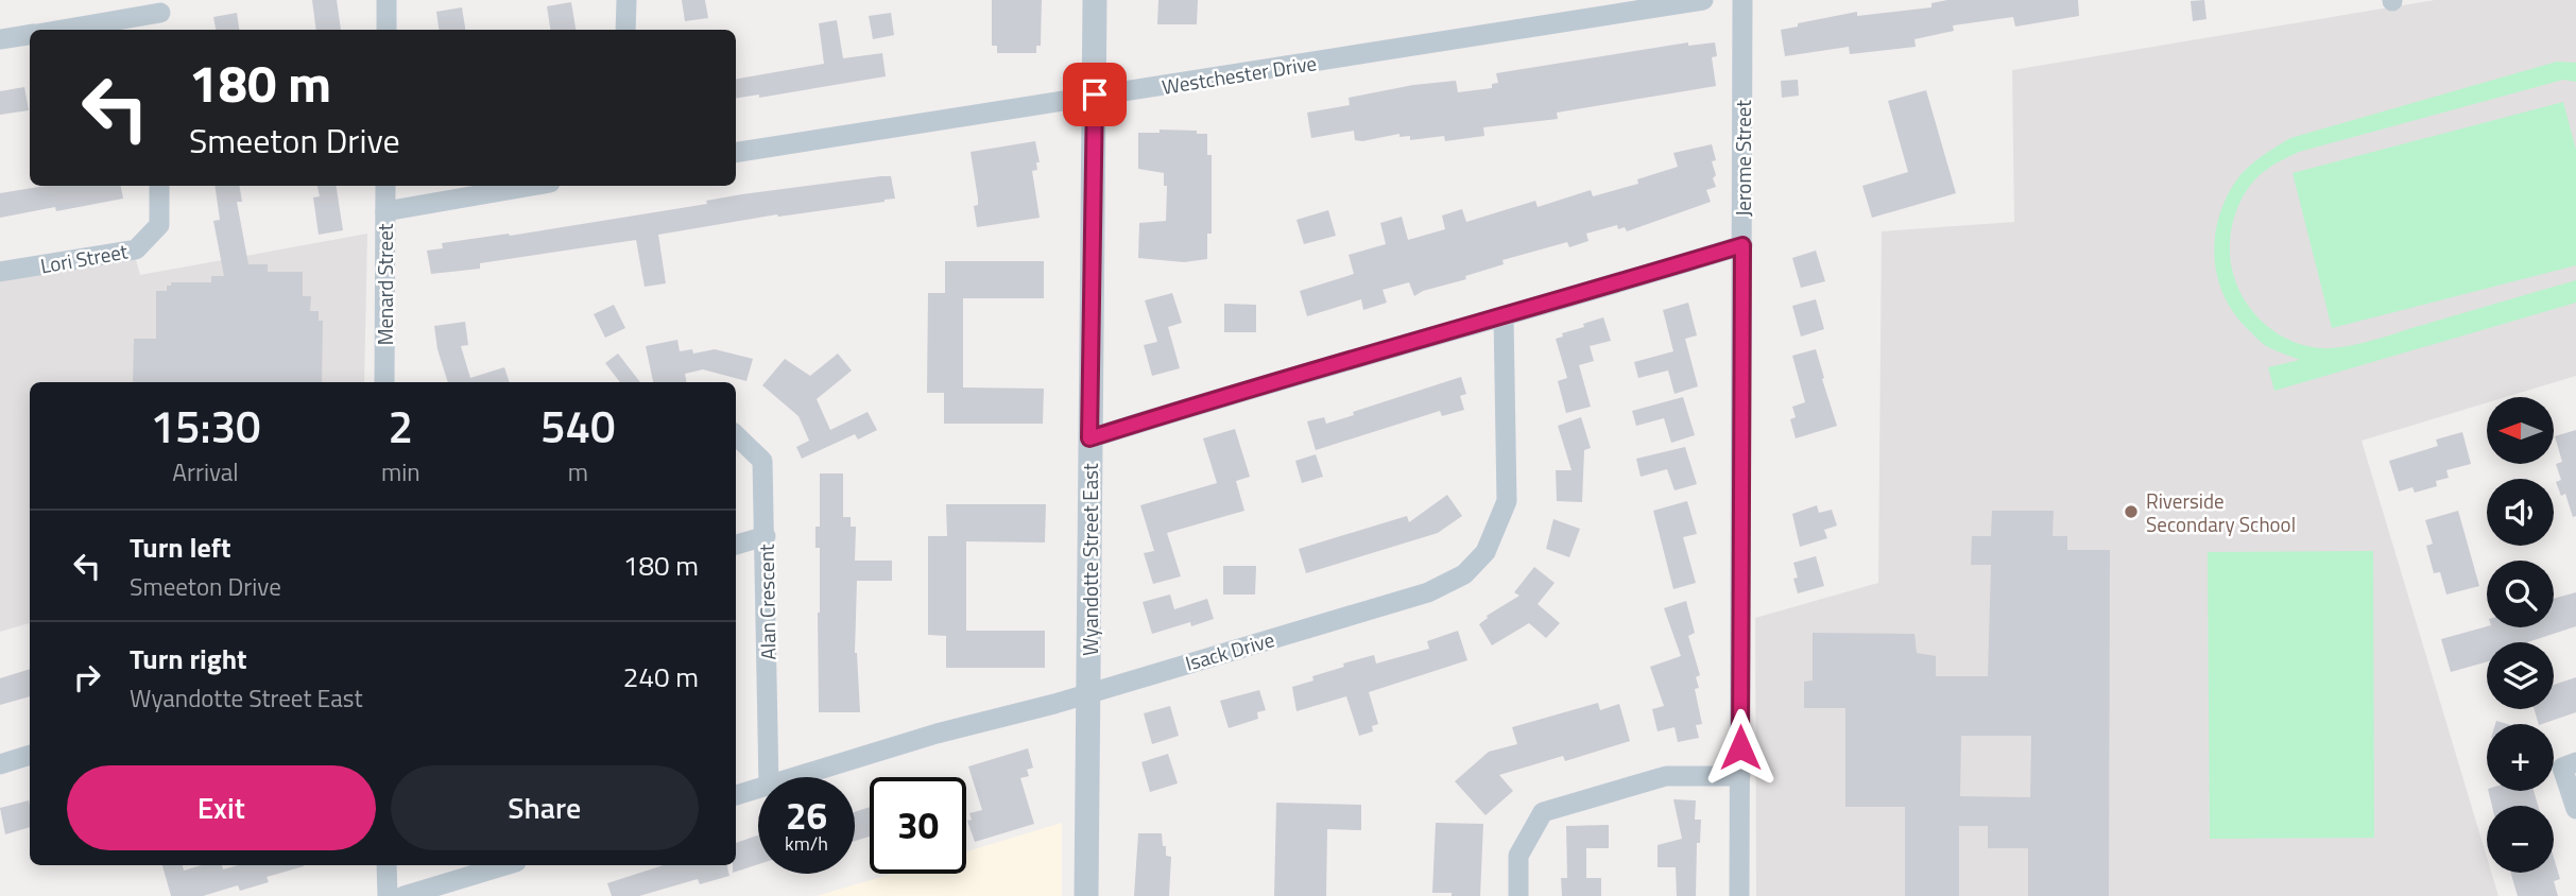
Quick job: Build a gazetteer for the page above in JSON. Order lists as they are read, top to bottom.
{
  "streets": {
    "street": [
      "Westchester Drive",
      "Jerome Street",
      "Lori Street",
      "Menard Street",
      "Wyandotte Street East",
      "Alan Crescent",
      "Isack Drive"
    ]
  },
  "crossings": [
    ["Westchester Drive", "Wyandotte Street East"],
    ["Wyandotte Street East", "Isack Drive"]
  ],
  "places": ["Riverside Secondary School"],
  "north": "left",
  "page": {
    "turn": ["180 m", "Smeeton Drive"],
    "eta": [
      "15:30",
      "Arrival",
      "2",
      "min",
      "540",
      "m"
    ],
    "map_buttons": ["+", "−"],
    "list": [
      {
        "name": "Turn left",
        "note": "Smeeton Drive",
        "value": "180 m"
      },
      {
        "name": "Turn right",
        "note": "Wyandotte Street East",
        "value": "240 m"
      }
    ],
    "buttons": ["Exit", "Share"],
    "speed": "26 km/h",
    "limit": "30"
  }
}
